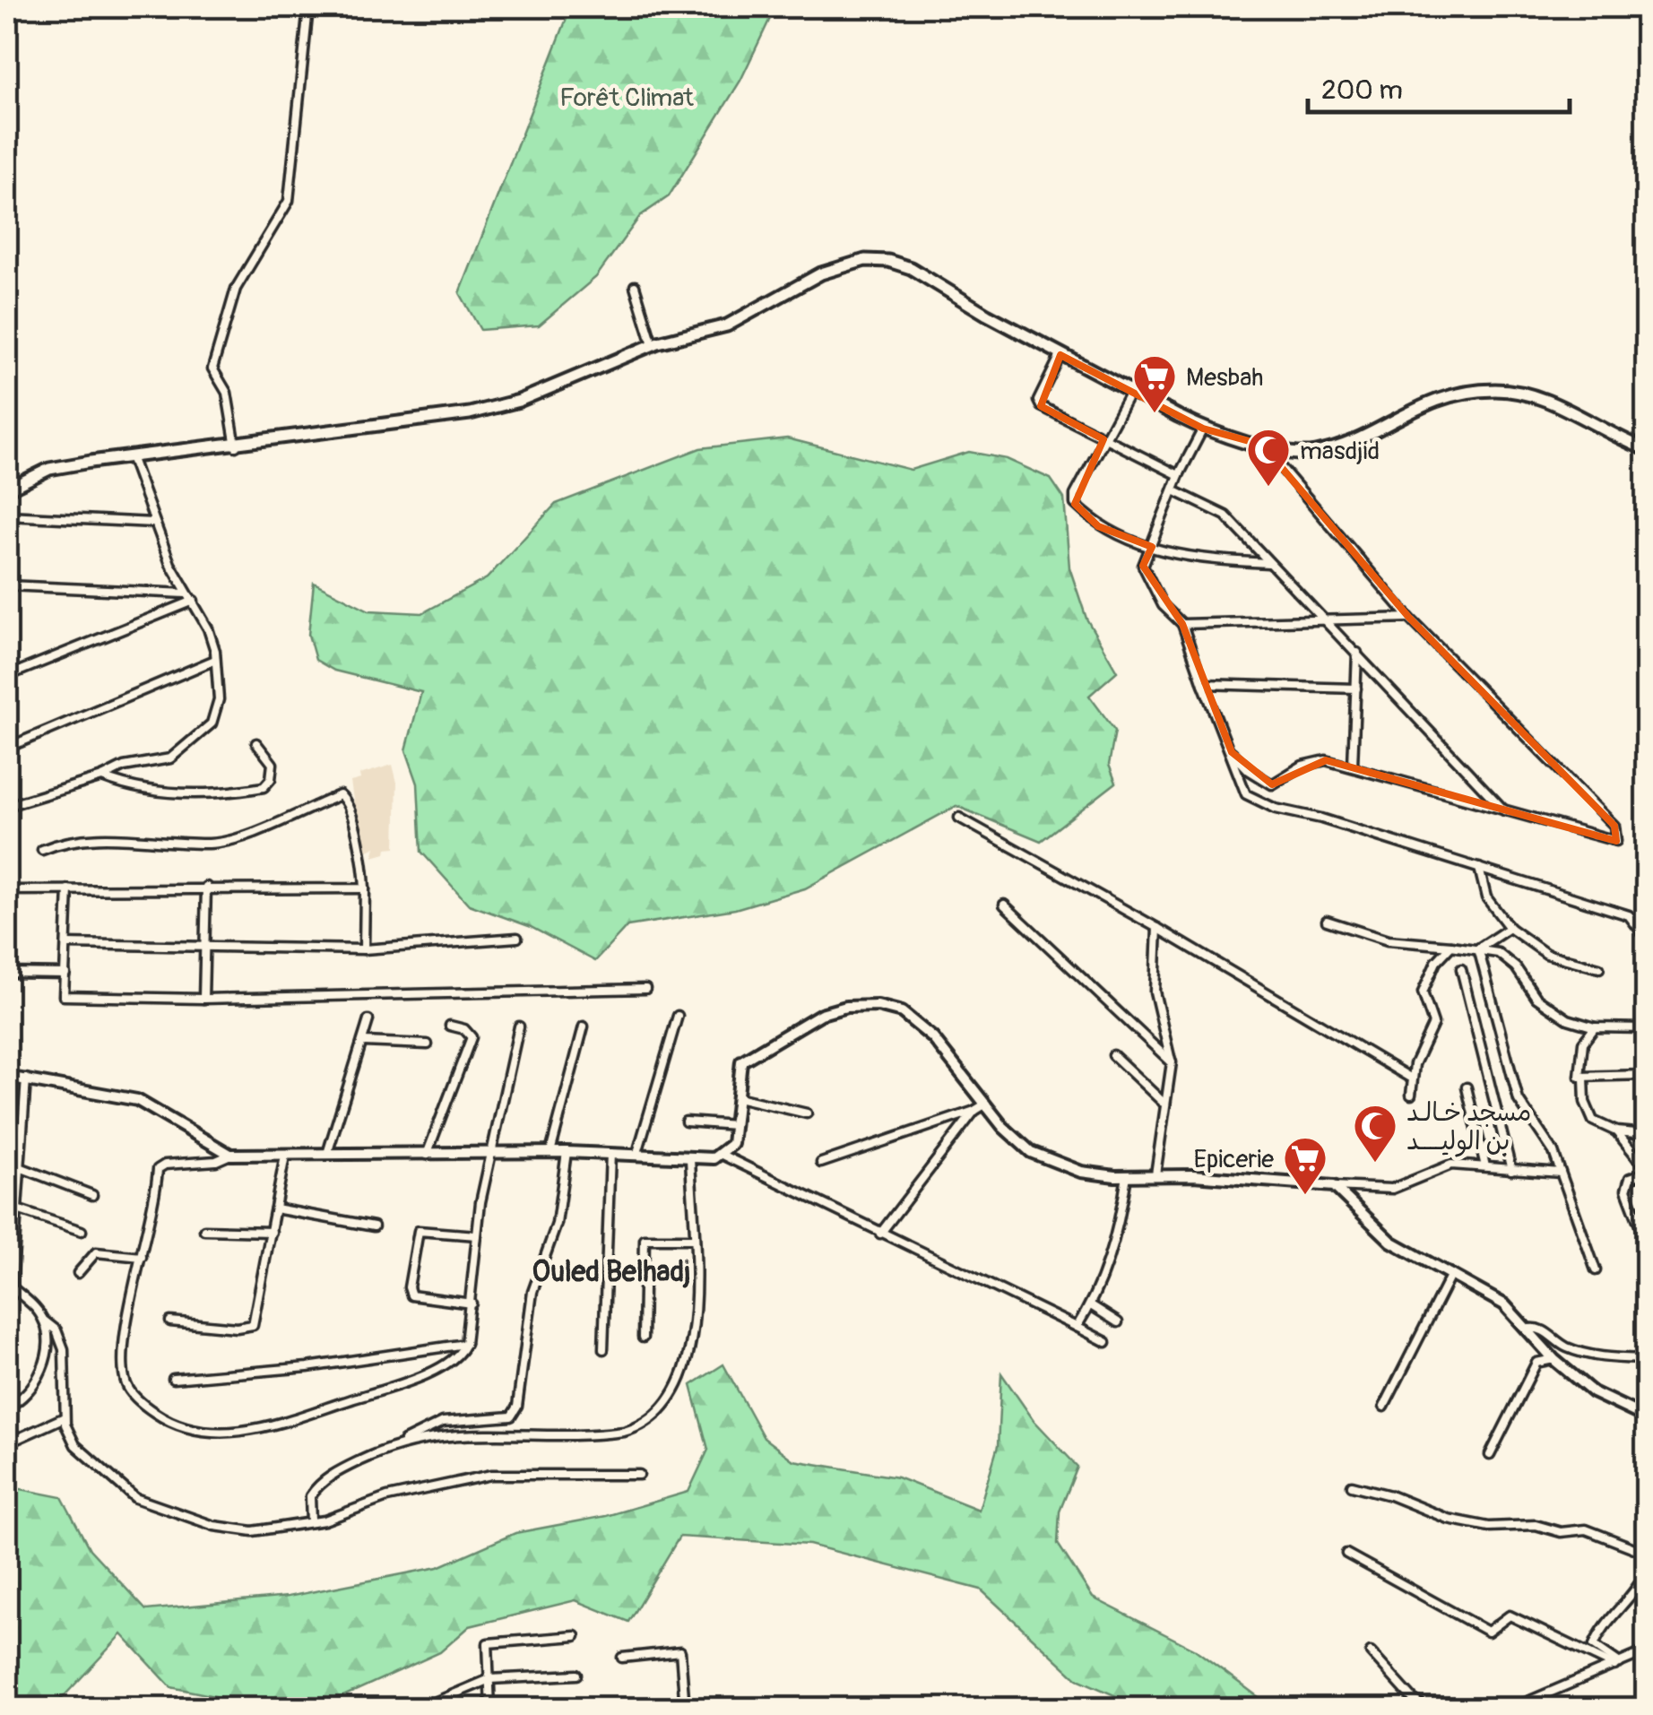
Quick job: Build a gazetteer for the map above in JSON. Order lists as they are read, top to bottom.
{
  "districts": ["Ouled Belhadj"],
  "parks": ["Forêt Climat"],
  "places": {
    "supermarket": ["Mesbah", "Epicerie"],
    "mosque": ["masdjid", "مسجد خـالـد بن الوليــــد"]
  },
  "scale_bar": "200 m"
}
